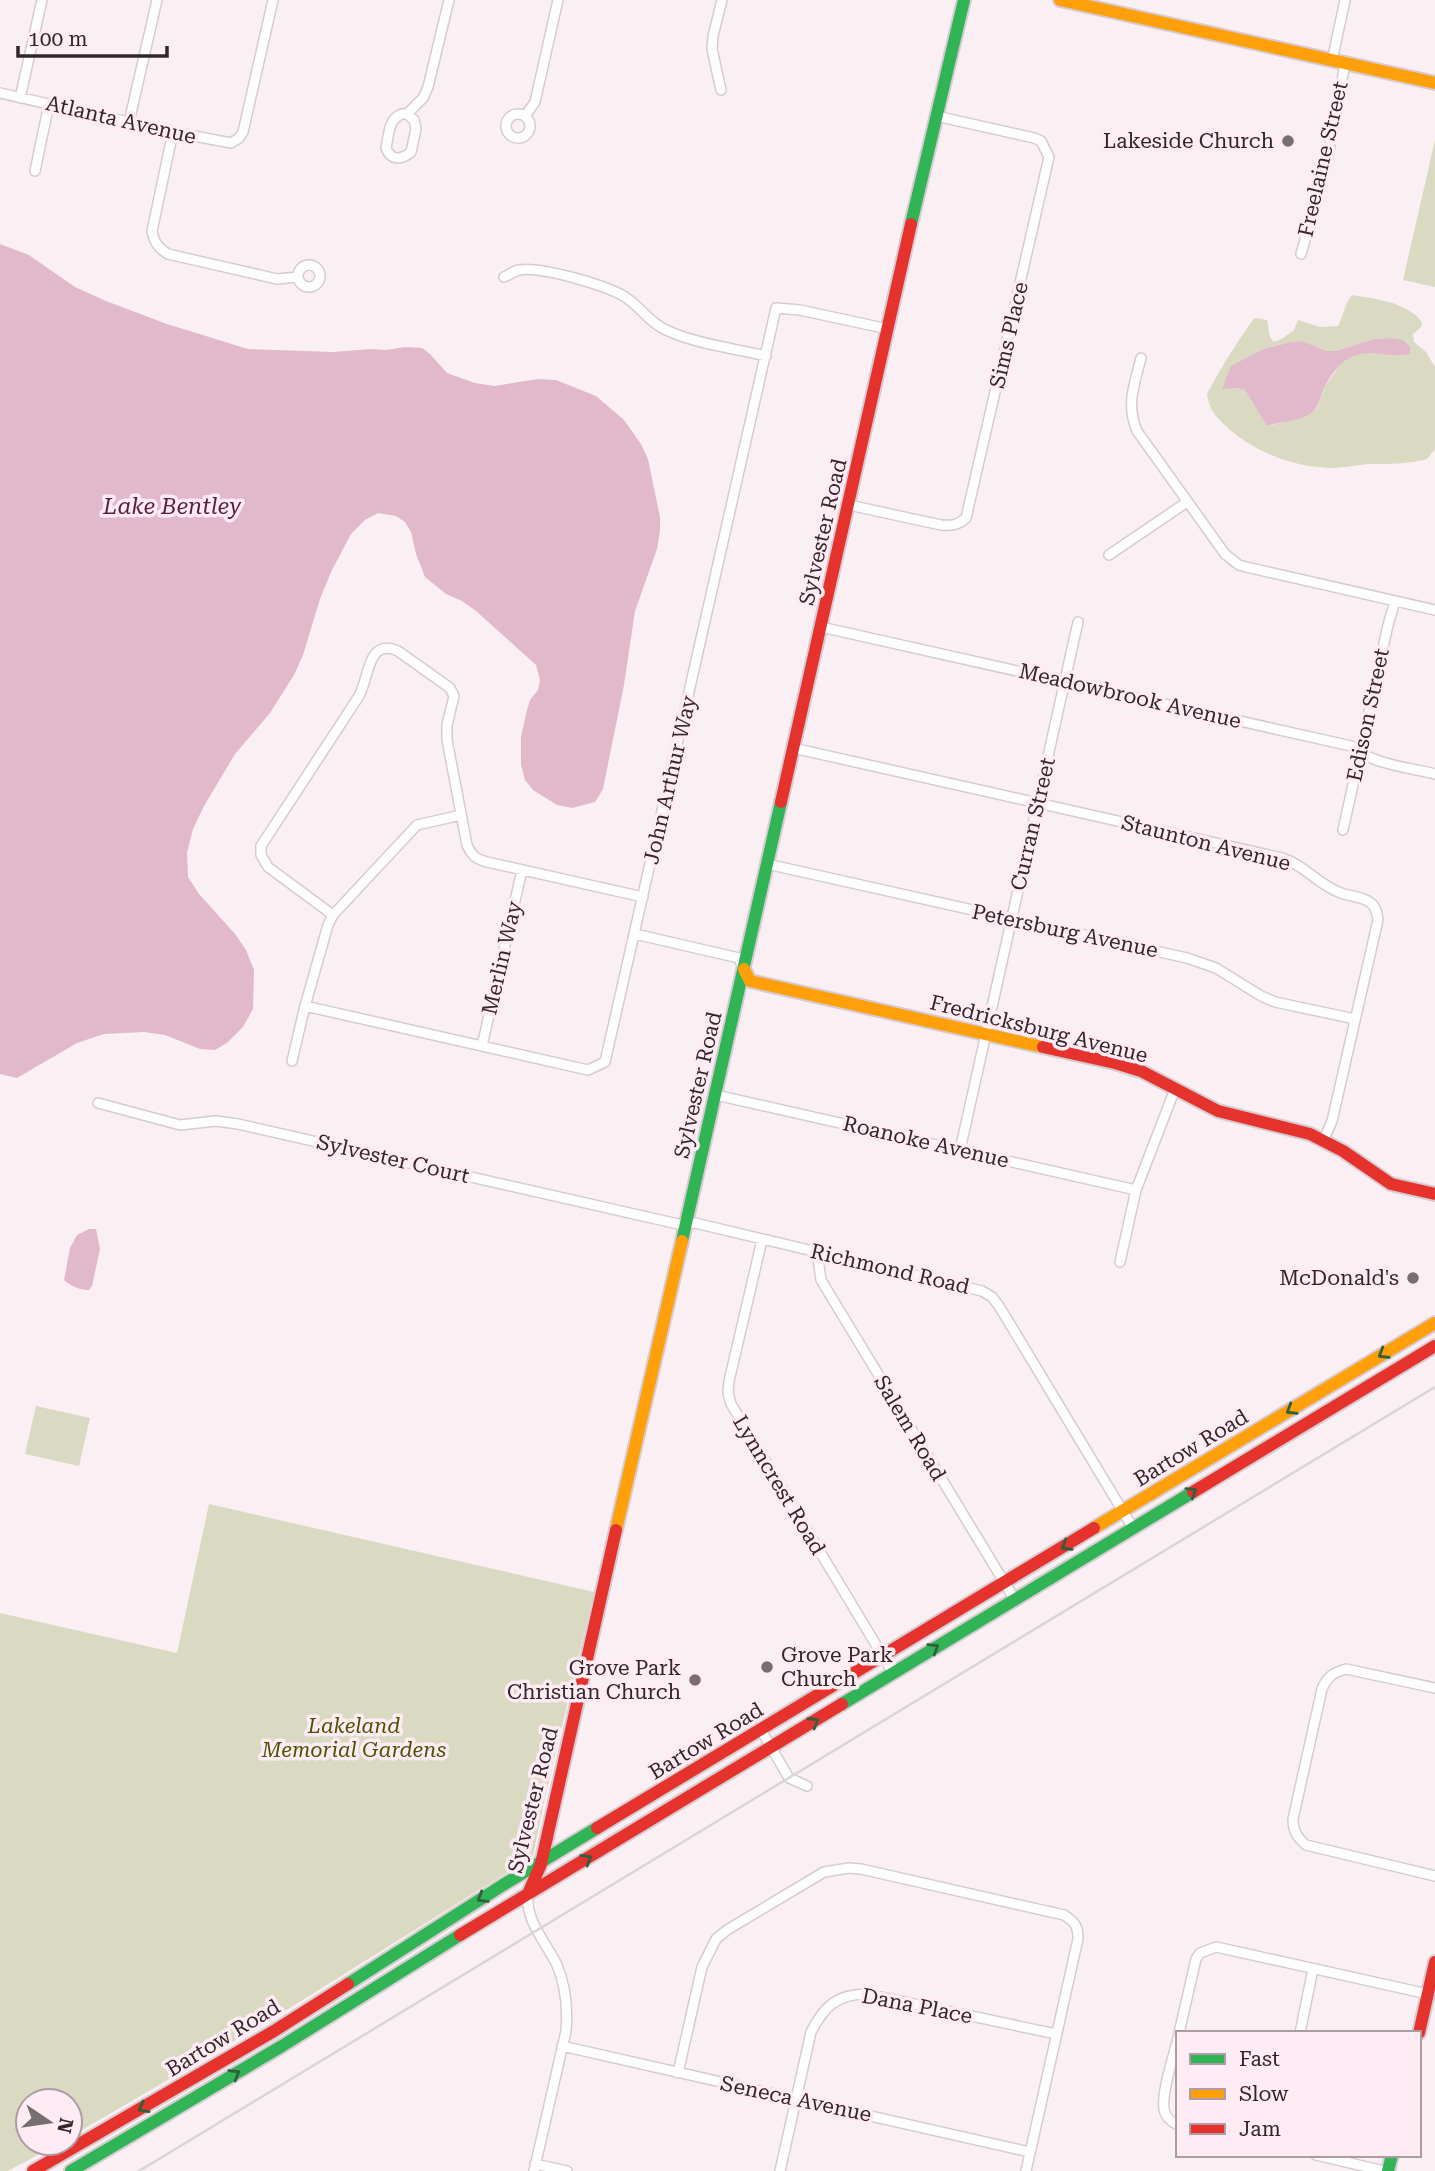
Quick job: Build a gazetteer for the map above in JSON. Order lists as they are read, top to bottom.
{
  "streets": {
    "main road": ["Sylvester Road", "Fredricksburg Avenue", "Bartow Road"],
    "street": [
      "Atlanta Avenue",
      "Freelaine Street",
      "Sims Place",
      "Meadowbrook Avenue",
      "Edison Street",
      "John Arthur Way",
      "Curran Street",
      "Staunton Avenue",
      "Petersburg Avenue",
      "Merlin Way",
      "Roanoke Avenue",
      "Sylvester Court",
      "Richmond Road",
      "Salem Road",
      "Lynncrest Road",
      "Dana Place",
      "Seneca Avenue"
    ]
  },
  "crossings": [
    ["Sims Place", "Sylvester Road"],
    ["Sylvester Road", "Meadowbrook Avenue"],
    ["Sylvester Road", "John Arthur Way"],
    ["Sylvester Road", "Staunton Avenue"],
    ["Sylvester Road", "Petersburg Avenue"],
    ["Sylvester Road", "Fredricksburg Avenue"],
    ["Sylvester Road", "Roanoke Avenue"],
    ["Sylvester Road", "Sylvester Court"],
    ["Sylvester Road", "Richmond Road"],
    ["Sylvester Road", "Bartow Road"],
    ["Sylvester Road", "Seneca Avenue"],
    ["Meadowbrook Avenue", "Edison Street"],
    ["Meadowbrook Avenue", "Curran Street"],
    ["John Arthur Way", "Merlin Way"],
    ["Curran Street", "Staunton Avenue"],
    ["Curran Street", "Petersburg Avenue"],
    ["Curran Street", "Fredricksburg Avenue"],
    ["Curran Street", "Roanoke Avenue"],
    ["Staunton Avenue", "Petersburg Avenue"],
    ["Staunton Avenue", "Fredricksburg Avenue"],
    ["Sylvester Court", "Richmond Road"],
    ["Richmond Road", "Salem Road"],
    ["Richmond Road", "Bartow Road"],
    ["Richmond Road", "Lynncrest Road"],
    ["Salem Road", "Bartow Road"],
    ["Bartow Road", "Lynncrest Road"],
    ["Dana Place", "Seneca Avenue"]
  ],
  "water": ["Lake Bentley"],
  "parks": ["Lakeland Memorial Gardens"],
  "places": [
    "Lakeside Church",
    "McDonald's",
    "Grove Park Church",
    "Grove Park Christian Church"
  ],
  "legend": ["Fast", "Slow", "Jam"],
  "scale_bar": "100 m",
  "north": "right"
}
